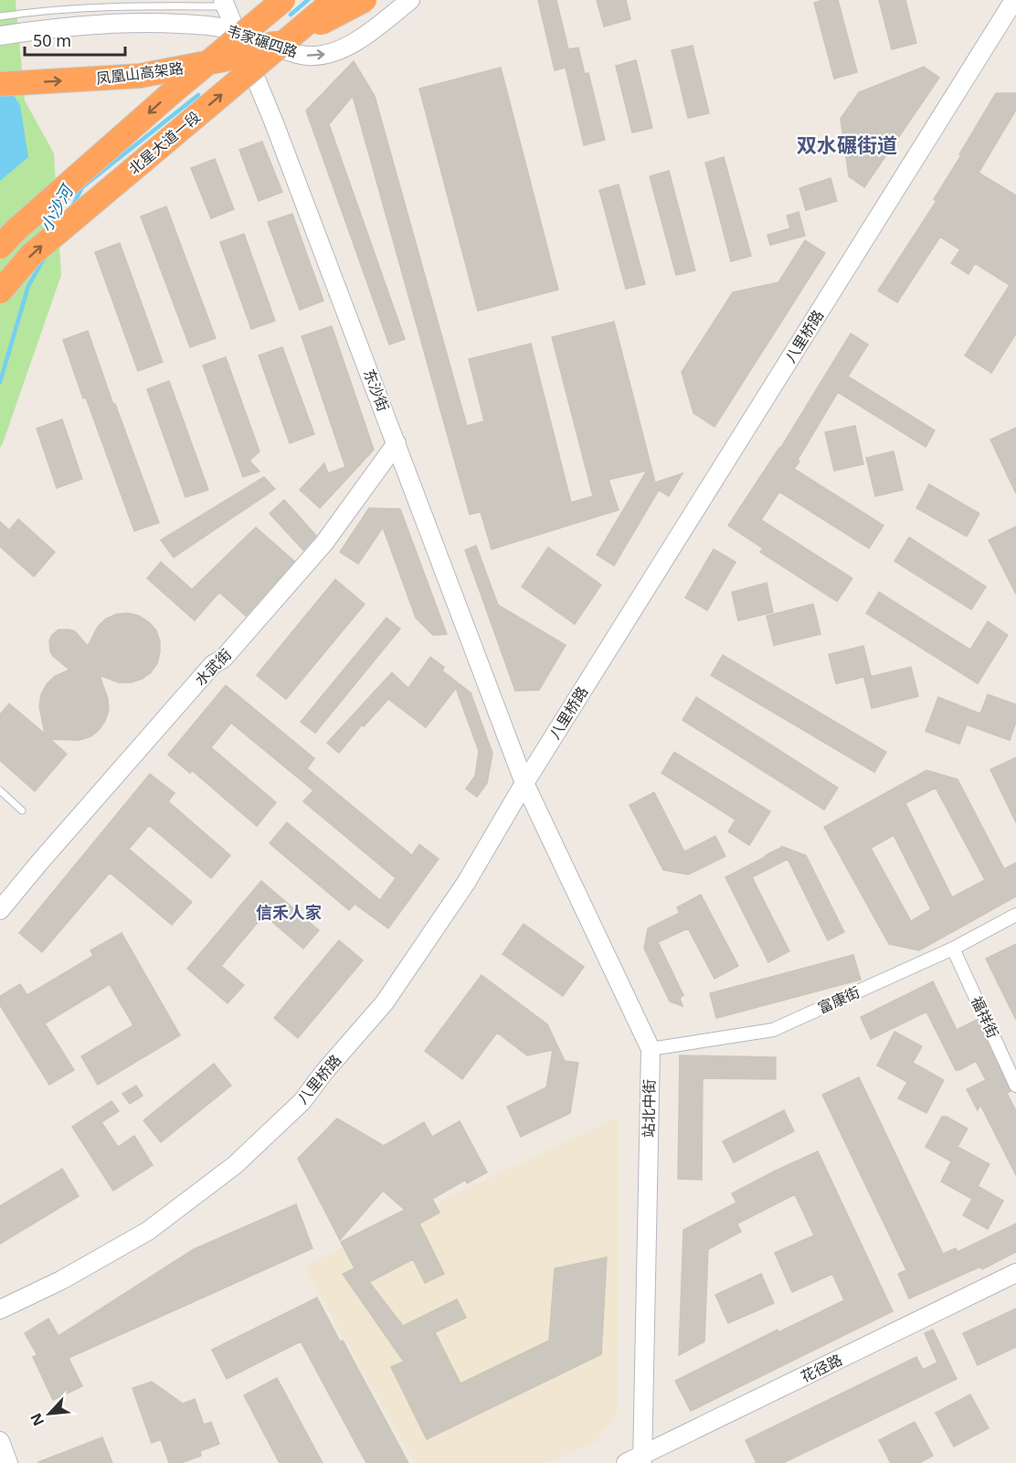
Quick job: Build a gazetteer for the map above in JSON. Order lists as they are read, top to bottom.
{
  "streets": {
    "highway": ["凤凰山高架路", "北星大道一段"],
    "street": [
      "韦家碾四路",
      "八里桥路",
      "东沙街",
      "水武街",
      "富康街",
      "福祥街",
      "站北中街",
      "花径路"
    ]
  },
  "crossings": [
    ["韦家碾四路", "东沙街"],
    ["八里桥路", "东沙街"],
    ["八里桥路", "站北中街"],
    ["东沙街", "水武街"],
    ["东沙街", "站北中街"],
    ["富康街", "福祥街"],
    ["富康街", "站北中街"],
    ["站北中街", "花径路"]
  ],
  "one_way": ["韦家碾四路", "凤凰山高架路"],
  "districts": ["双水碾街道", "信禾人家"],
  "water": ["小沙河"],
  "scale_bar": "50 m",
  "north": "bottom left"
}
